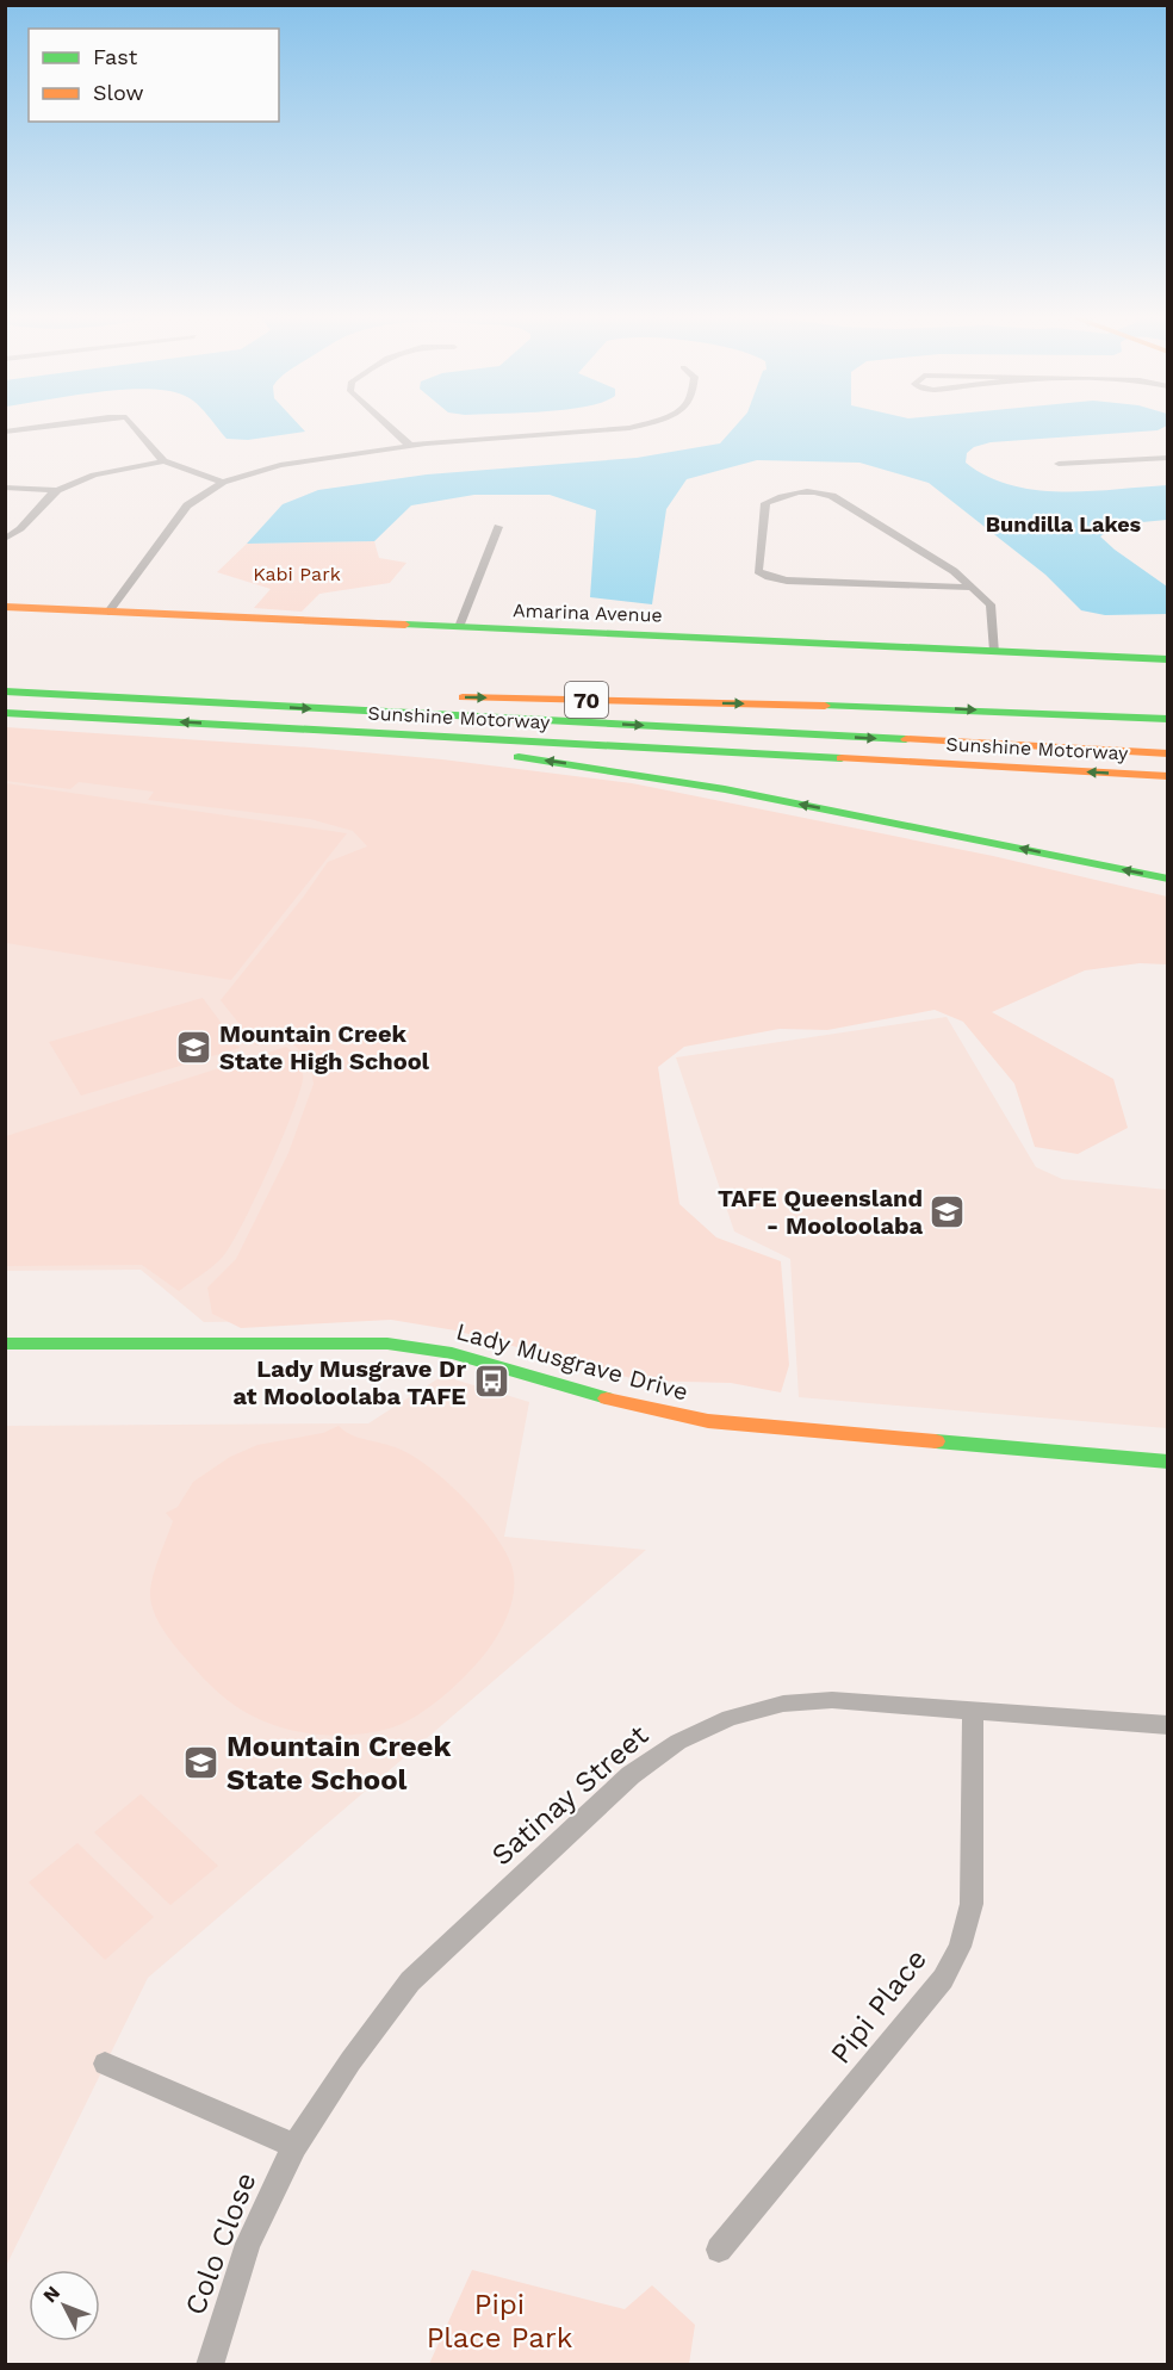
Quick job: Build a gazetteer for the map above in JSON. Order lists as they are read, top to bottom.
{
  "streets": {
    "main road": [
      "Amarina Avenue",
      "70",
      "Sunshine Motorway",
      "Lady Musgrave Drive"
    ],
    "street": ["Satinay Street", "Pipi Place", "Colo Close"]
  },
  "crossings": [
    ["Satinay Street", "Pipi Place"],
    ["Satinay Street", "Colo Close"]
  ],
  "districts": ["Bundilla Lakes"],
  "parks": ["Kabi Park", "Pipi Place Park"],
  "places": {
    "school or university": ["Mountain Creek State High School", "TAFE Queensland - Mooloolaba", "Mountain Creek State School"],
    "bus stop": ["Lady Musgrave Dr at Mooloolaba TAFE"]
  },
  "legend": ["Fast", "Slow"],
  "north": "top left"
}
